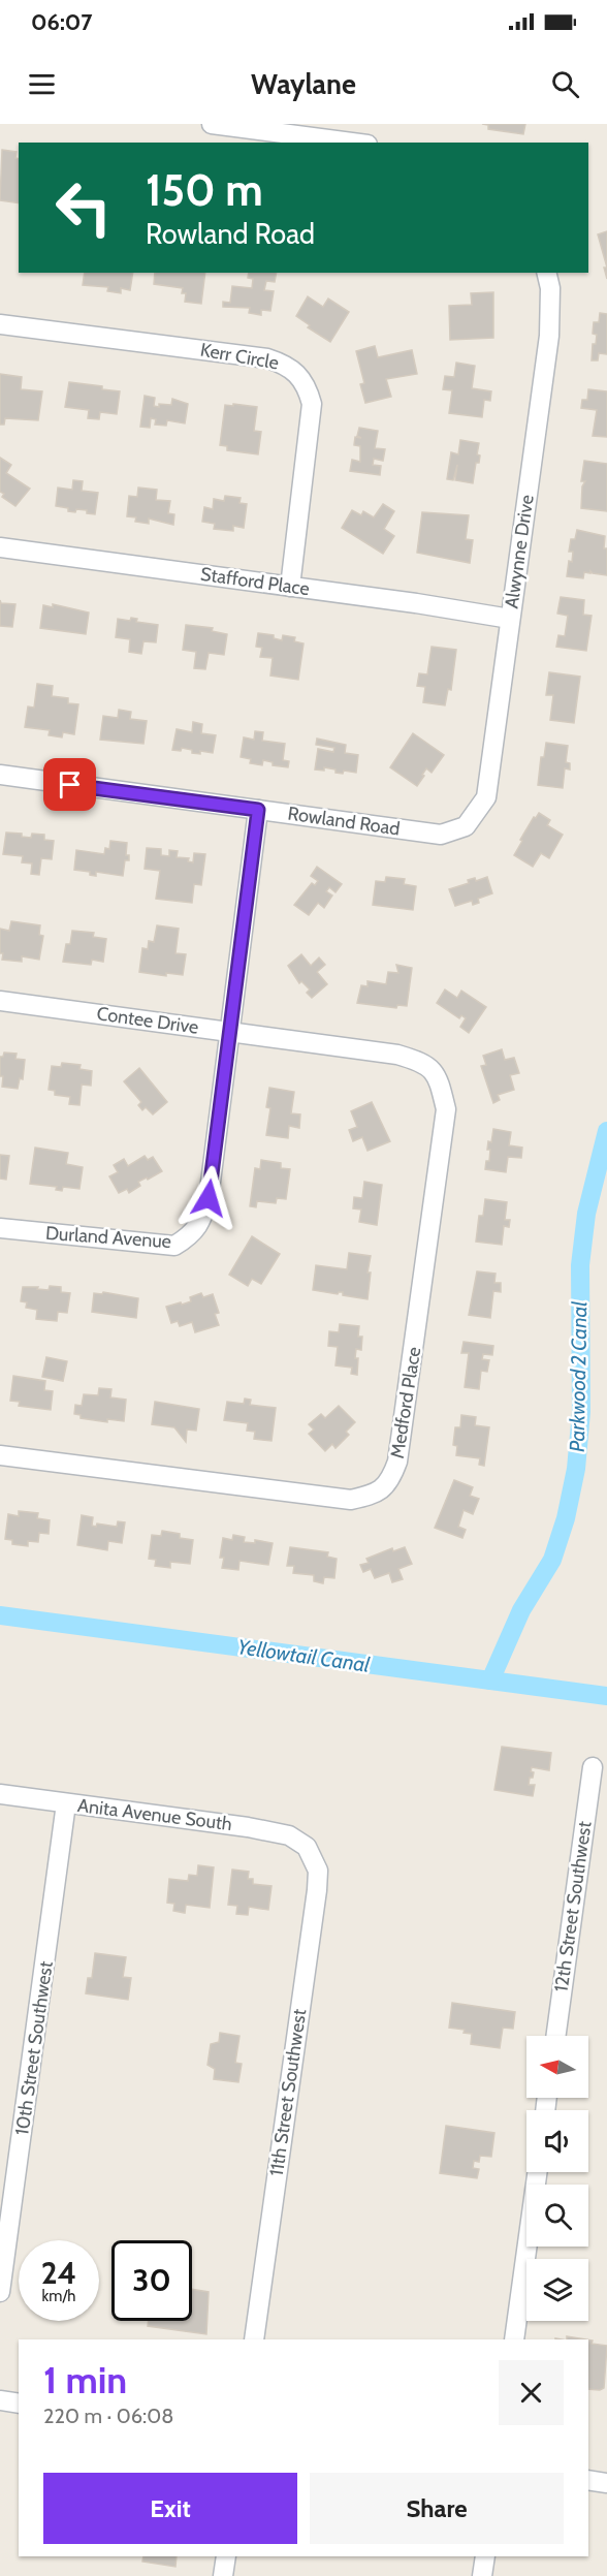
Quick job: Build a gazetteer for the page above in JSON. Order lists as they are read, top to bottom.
{
  "streets": {
    "street": [
      "Kerr Circle",
      "Alwynne Drive",
      "Stafford Place",
      "Rowland Road",
      "Contee Drive",
      "Durland Avenue",
      "Medford Place",
      "Anita Avenue South",
      "12th Street Southwest",
      "10th Street Southwest",
      "11th Street Southwest"
    ]
  },
  "crossings": [
    ["Kerr Circle", "Stafford Place"],
    ["Alwynne Drive", "Stafford Place"],
    ["Alwynne Drive", "Rowland Road"],
    ["Rowland Road", "Durland Avenue"],
    ["Contee Drive", "Durland Avenue"],
    ["Contee Drive", "Medford Place"],
    ["Anita Avenue South", "10th Street Southwest"],
    ["Anita Avenue South", "11th Street Southwest"]
  ],
  "water": ["Parkwood 2 Canal", "Yellowtail Canal"],
  "north": "left",
  "page": {
    "status": "06:07",
    "header": "Waylane",
    "turn": ["150 m", "Rowland Road"],
    "speed": "24 km/h",
    "limit": "30",
    "heading": ["1 min", "220 m · 06:08"],
    "buttons": ["Exit", "Share"]
  }
}
